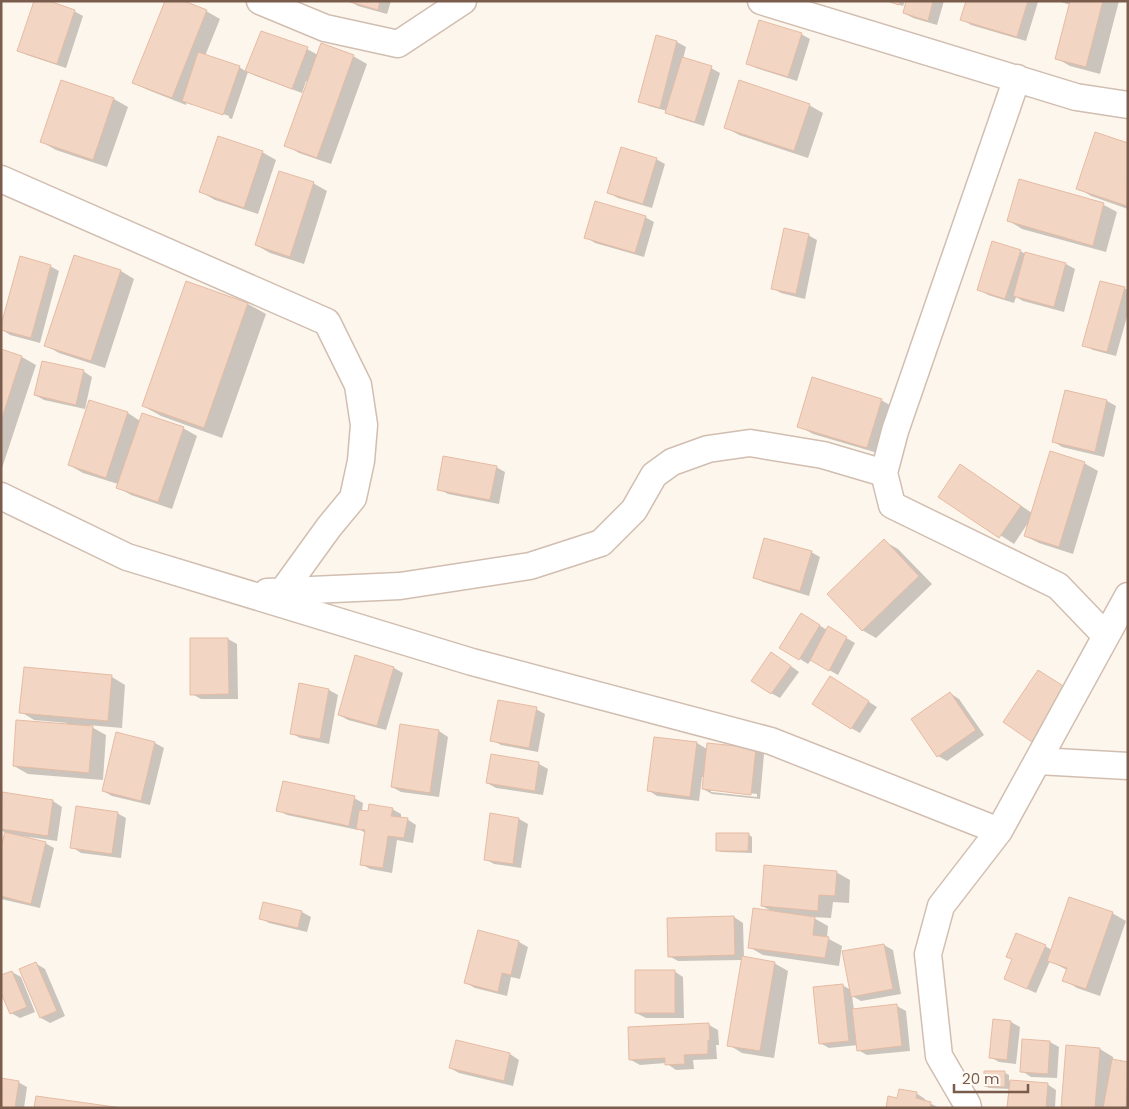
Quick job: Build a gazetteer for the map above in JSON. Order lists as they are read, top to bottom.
{
  "scale_bar": "20 m"
}
